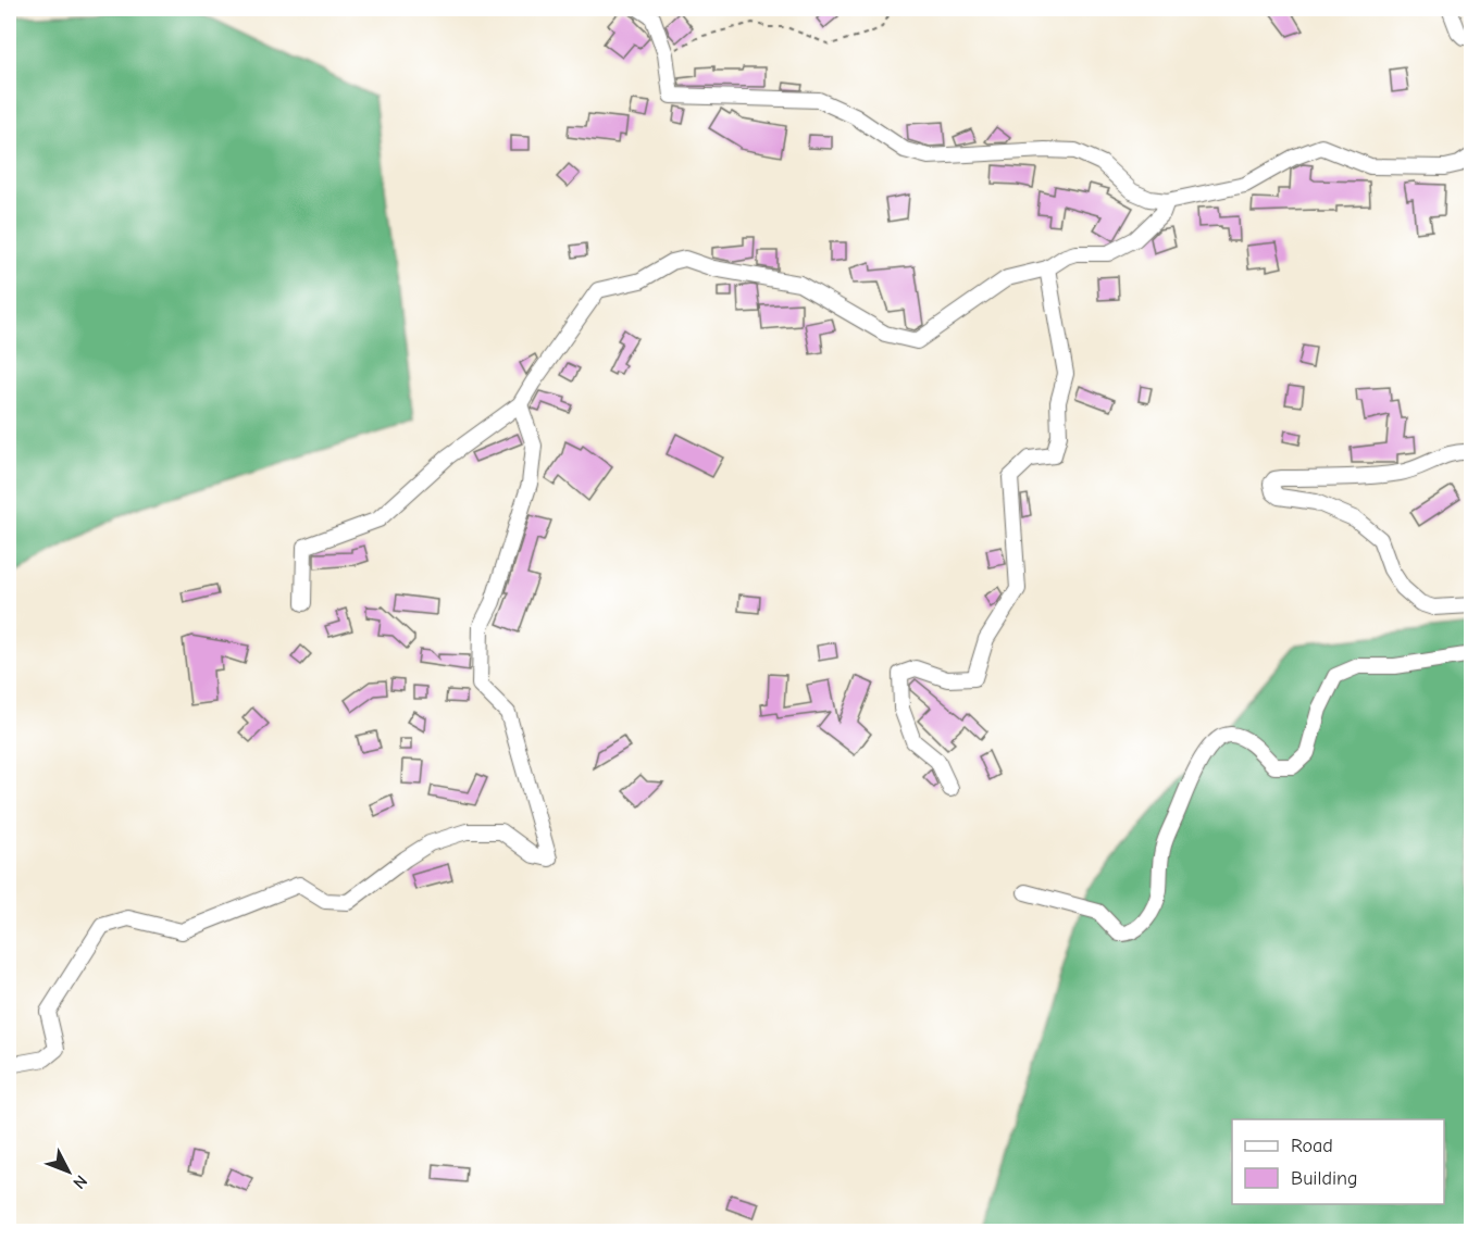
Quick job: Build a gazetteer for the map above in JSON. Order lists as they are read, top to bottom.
{
  "legend": ["Road", "Building"],
  "north": "bottom right"
}
